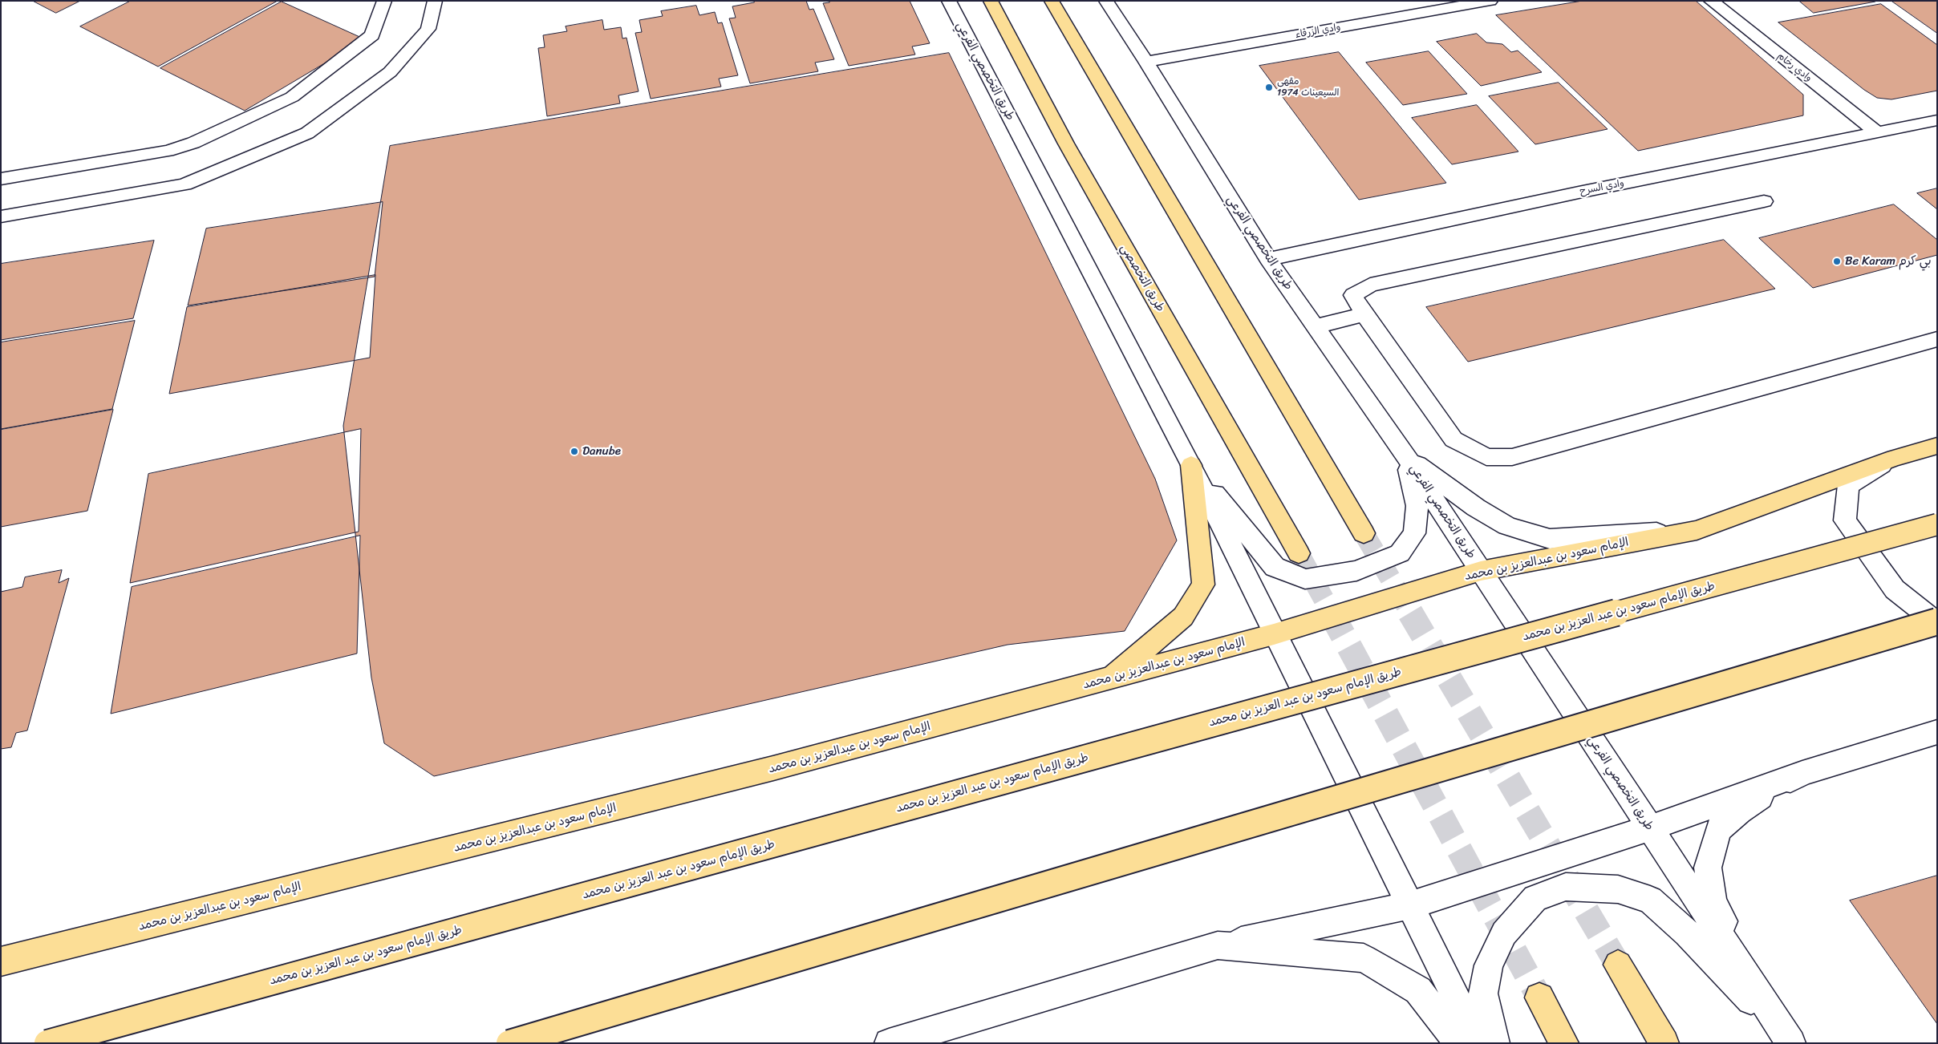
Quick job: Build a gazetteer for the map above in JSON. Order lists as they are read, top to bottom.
{
  "streets": {
    "main road": ["طريق التخصصي", "الإمام سعود بن عبدالعزيز بن محمد", "طريق الإمام سعود بن عبد العزيز بن محمد"],
    "street": [
      "وادي الزرقاء",
      "وادي رخام",
      "طريق التخصصي الفرعي",
      "وادي السرح"
    ]
  },
  "crossings": [
    ["وادي الزرقاء", "طريق التخصصي الفرعي"],
    ["وادي رخام", "وادي السرح"],
    ["طريق التخصصي الفرعي", "وادي السرح"],
    ["طريق التخصصي الفرعي", "الإمام سعود بن عبدالعزيز بن محمد"]
  ],
  "places": ["مقهى السيعينات 1974", "Be Karam بي كرم", "Danube"]
}
